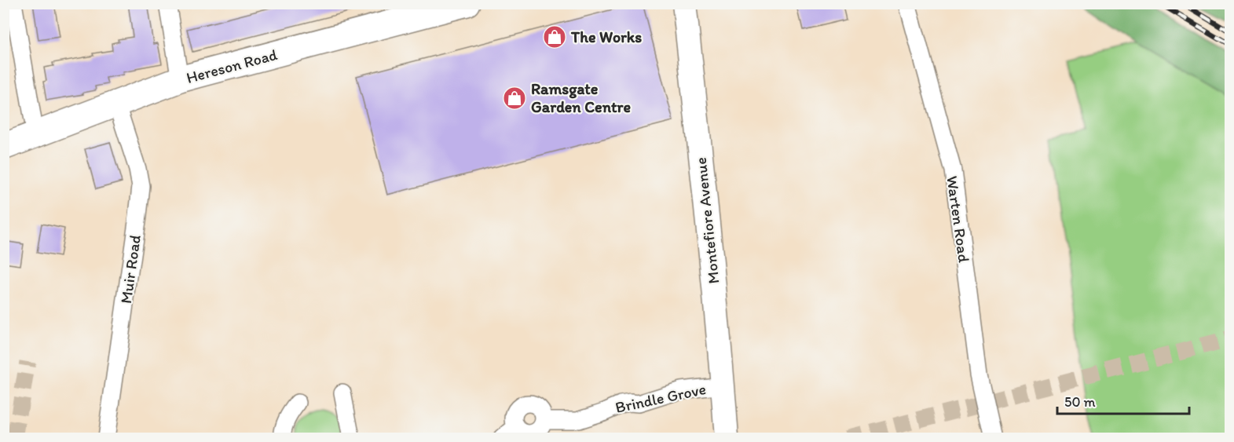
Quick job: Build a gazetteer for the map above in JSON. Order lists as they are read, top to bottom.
{
  "streets": {
    "main road": ["Hereson Road"],
    "street": [
      "Warten Road",
      "Montefiore Avenue",
      "Muir Road",
      "Brindle Grove"
    ]
  },
  "crossings": [
    ["Hereson Road", "Muir Road"],
    ["Montefiore Avenue", "Brindle Grove"]
  ],
  "places": {
    "shop": ["The Works", "Ramsgate Garden Centre"]
  },
  "scale_bar": "50 m"
}
